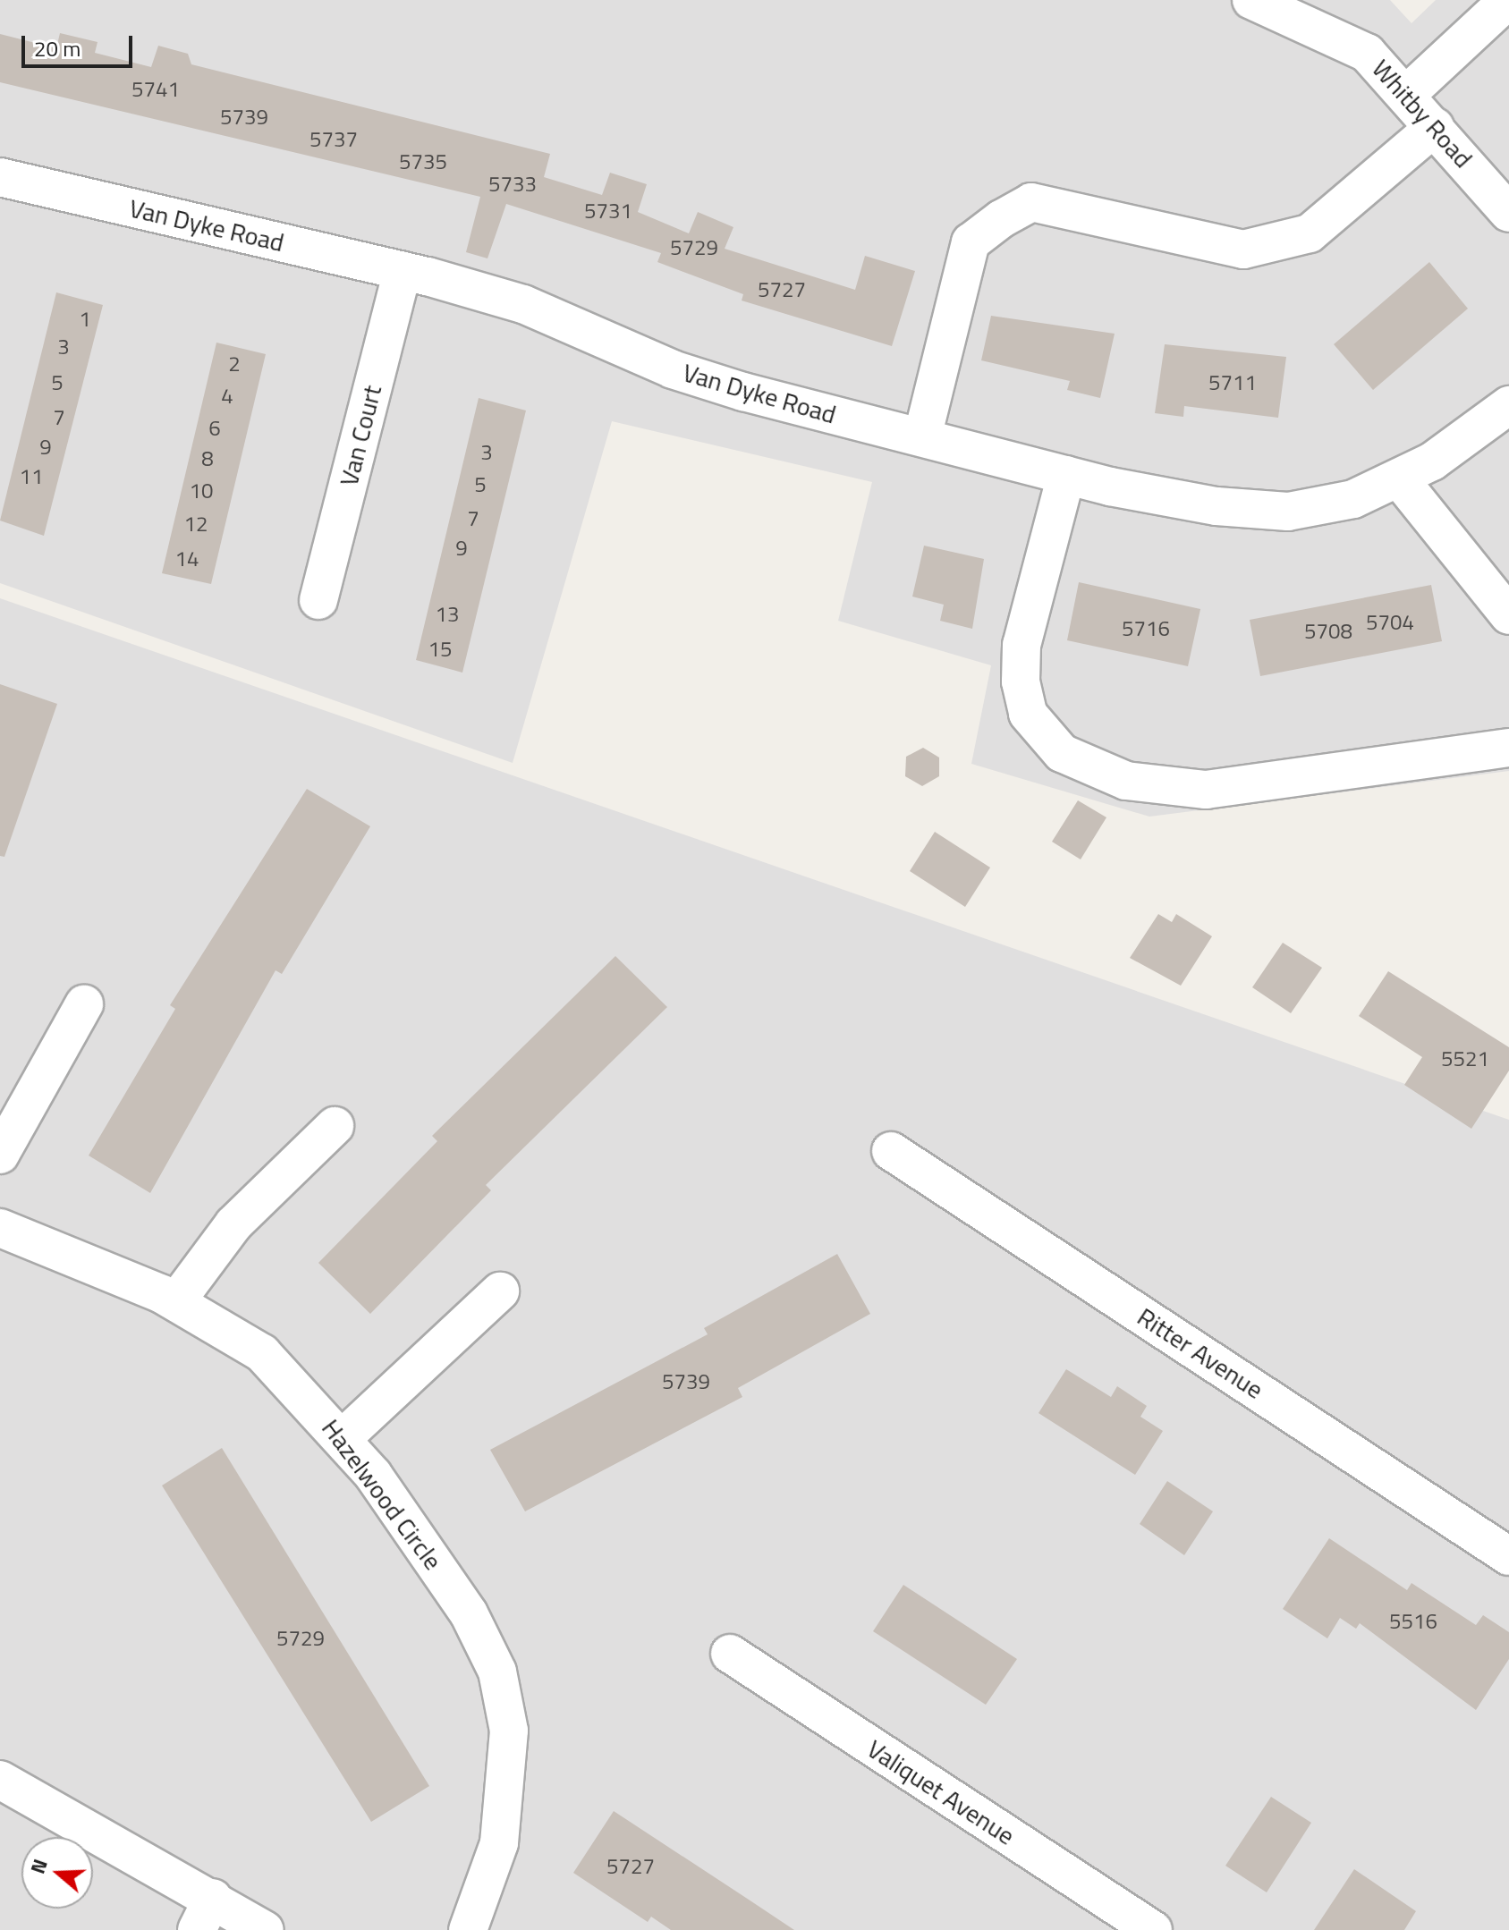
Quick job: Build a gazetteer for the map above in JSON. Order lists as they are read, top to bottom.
{
  "streets": {
    "street": [
      "Whitby Road",
      "Van Dyke Road",
      "Van Court",
      "Ritter Avenue",
      "Hazelwood Circle",
      "Valiquet Avenue"
    ]
  },
  "crossings": [
    ["Van Dyke Road", "Van Court"]
  ],
  "house_numbers": [
    "5741",
    "5739",
    "5737",
    "5735",
    "5733",
    "5731",
    "5729",
    "5727",
    "1",
    "3",
    "2",
    "5",
    "5711",
    "4",
    "7",
    "6",
    "9",
    "3",
    "8",
    "11",
    "5",
    "10",
    "7",
    "12",
    "9",
    "14",
    "13",
    "5704",
    "5716",
    "5708",
    "15",
    "5521",
    "5739",
    "5516",
    "5729",
    "5727"
  ],
  "scale_bar": "20 m",
  "north": "left"
}
